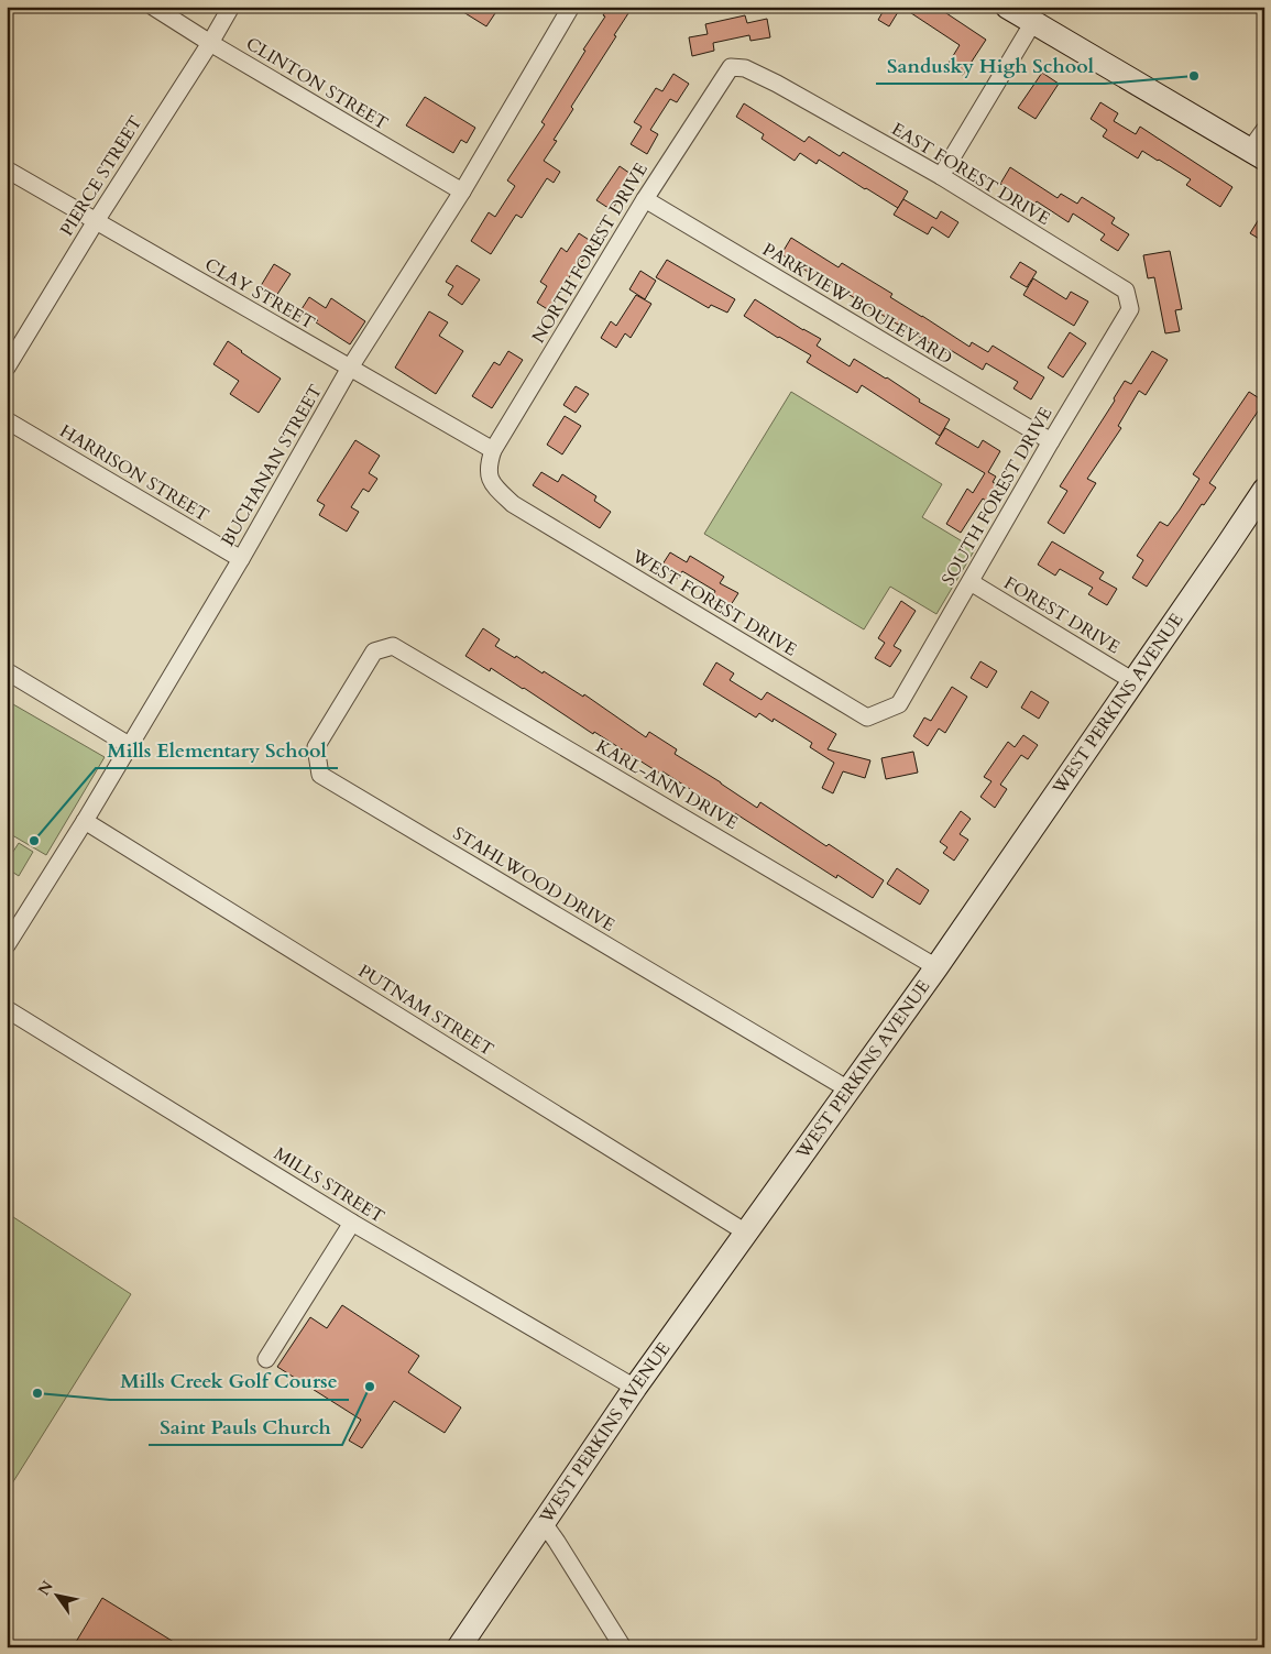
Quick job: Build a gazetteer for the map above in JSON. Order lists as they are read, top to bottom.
{
  "streets": {
    "main road": ["WEST PERKINS AVENUE"],
    "street": [
      "CLINTON STREET",
      "EAST FOREST DRIVE",
      "PIERCE STREET",
      "NORTH FOREST DRIVE",
      "CLAY STREET",
      "PARKVIEW BOULEVARD",
      "BUCHANAN STREET",
      "HARRISON STREET",
      "SOUTH FOREST DRIVE",
      "WEST FOREST DRIVE",
      "FOREST DRIVE",
      "KARL-ANN DRIVE",
      "STAHLWOOD DRIVE",
      "PUTNAM STREET",
      "MILLS STREET"
    ]
  },
  "crossings": [
    ["CLINTON STREET", "PIERCE STREET"],
    ["CLINTON STREET", "BUCHANAN STREET"],
    ["EAST FOREST DRIVE", "NORTH FOREST DRIVE"],
    ["EAST FOREST DRIVE", "SOUTH FOREST DRIVE"],
    ["PIERCE STREET", "CLAY STREET"],
    ["NORTH FOREST DRIVE", "CLAY STREET"],
    ["NORTH FOREST DRIVE", "PARKVIEW BOULEVARD"],
    ["NORTH FOREST DRIVE", "WEST FOREST DRIVE"],
    ["CLAY STREET", "BUCHANAN STREET"],
    ["PARKVIEW BOULEVARD", "SOUTH FOREST DRIVE"],
    ["BUCHANAN STREET", "HARRISON STREET"],
    ["BUCHANAN STREET", "PUTNAM STREET"],
    ["SOUTH FOREST DRIVE", "WEST FOREST DRIVE"],
    ["SOUTH FOREST DRIVE", "FOREST DRIVE"],
    ["FOREST DRIVE", "WEST PERKINS AVENUE"],
    ["WEST PERKINS AVENUE", "KARL-ANN DRIVE"],
    ["WEST PERKINS AVENUE", "STAHLWOOD DRIVE"],
    ["WEST PERKINS AVENUE", "PUTNAM STREET"],
    ["WEST PERKINS AVENUE", "MILLS STREET"],
    ["KARL-ANN DRIVE", "STAHLWOOD DRIVE"]
  ],
  "places": [
    "Sandusky High School",
    "Mills Elementary School",
    "Saint Pauls Church",
    "Mills Creek Golf Course"
  ],
  "north": "top left"
}
